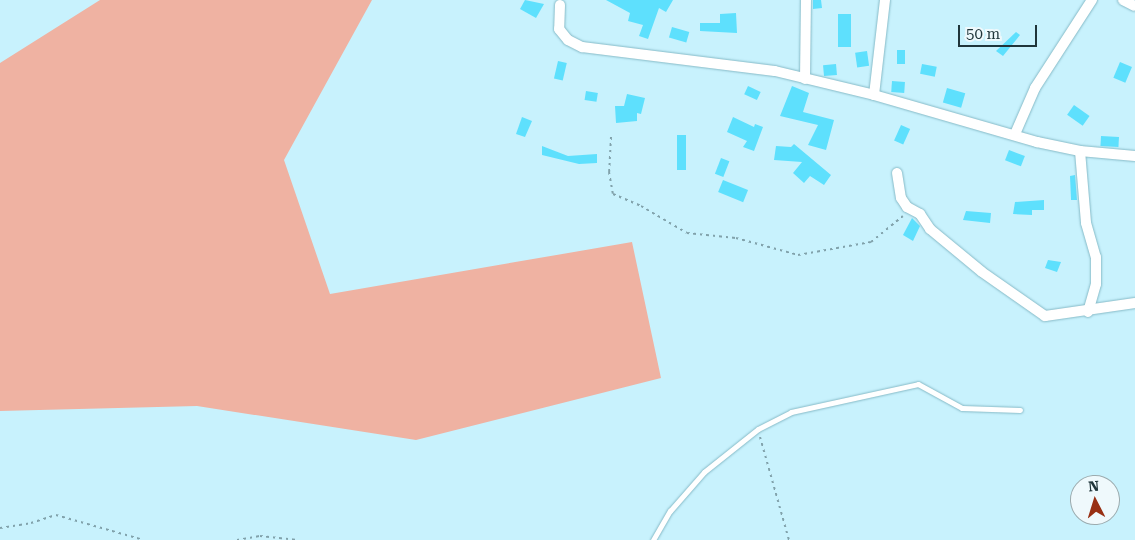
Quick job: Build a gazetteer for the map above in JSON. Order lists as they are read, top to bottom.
{
  "scale_bar": "50 m",
  "north": "top"
}
